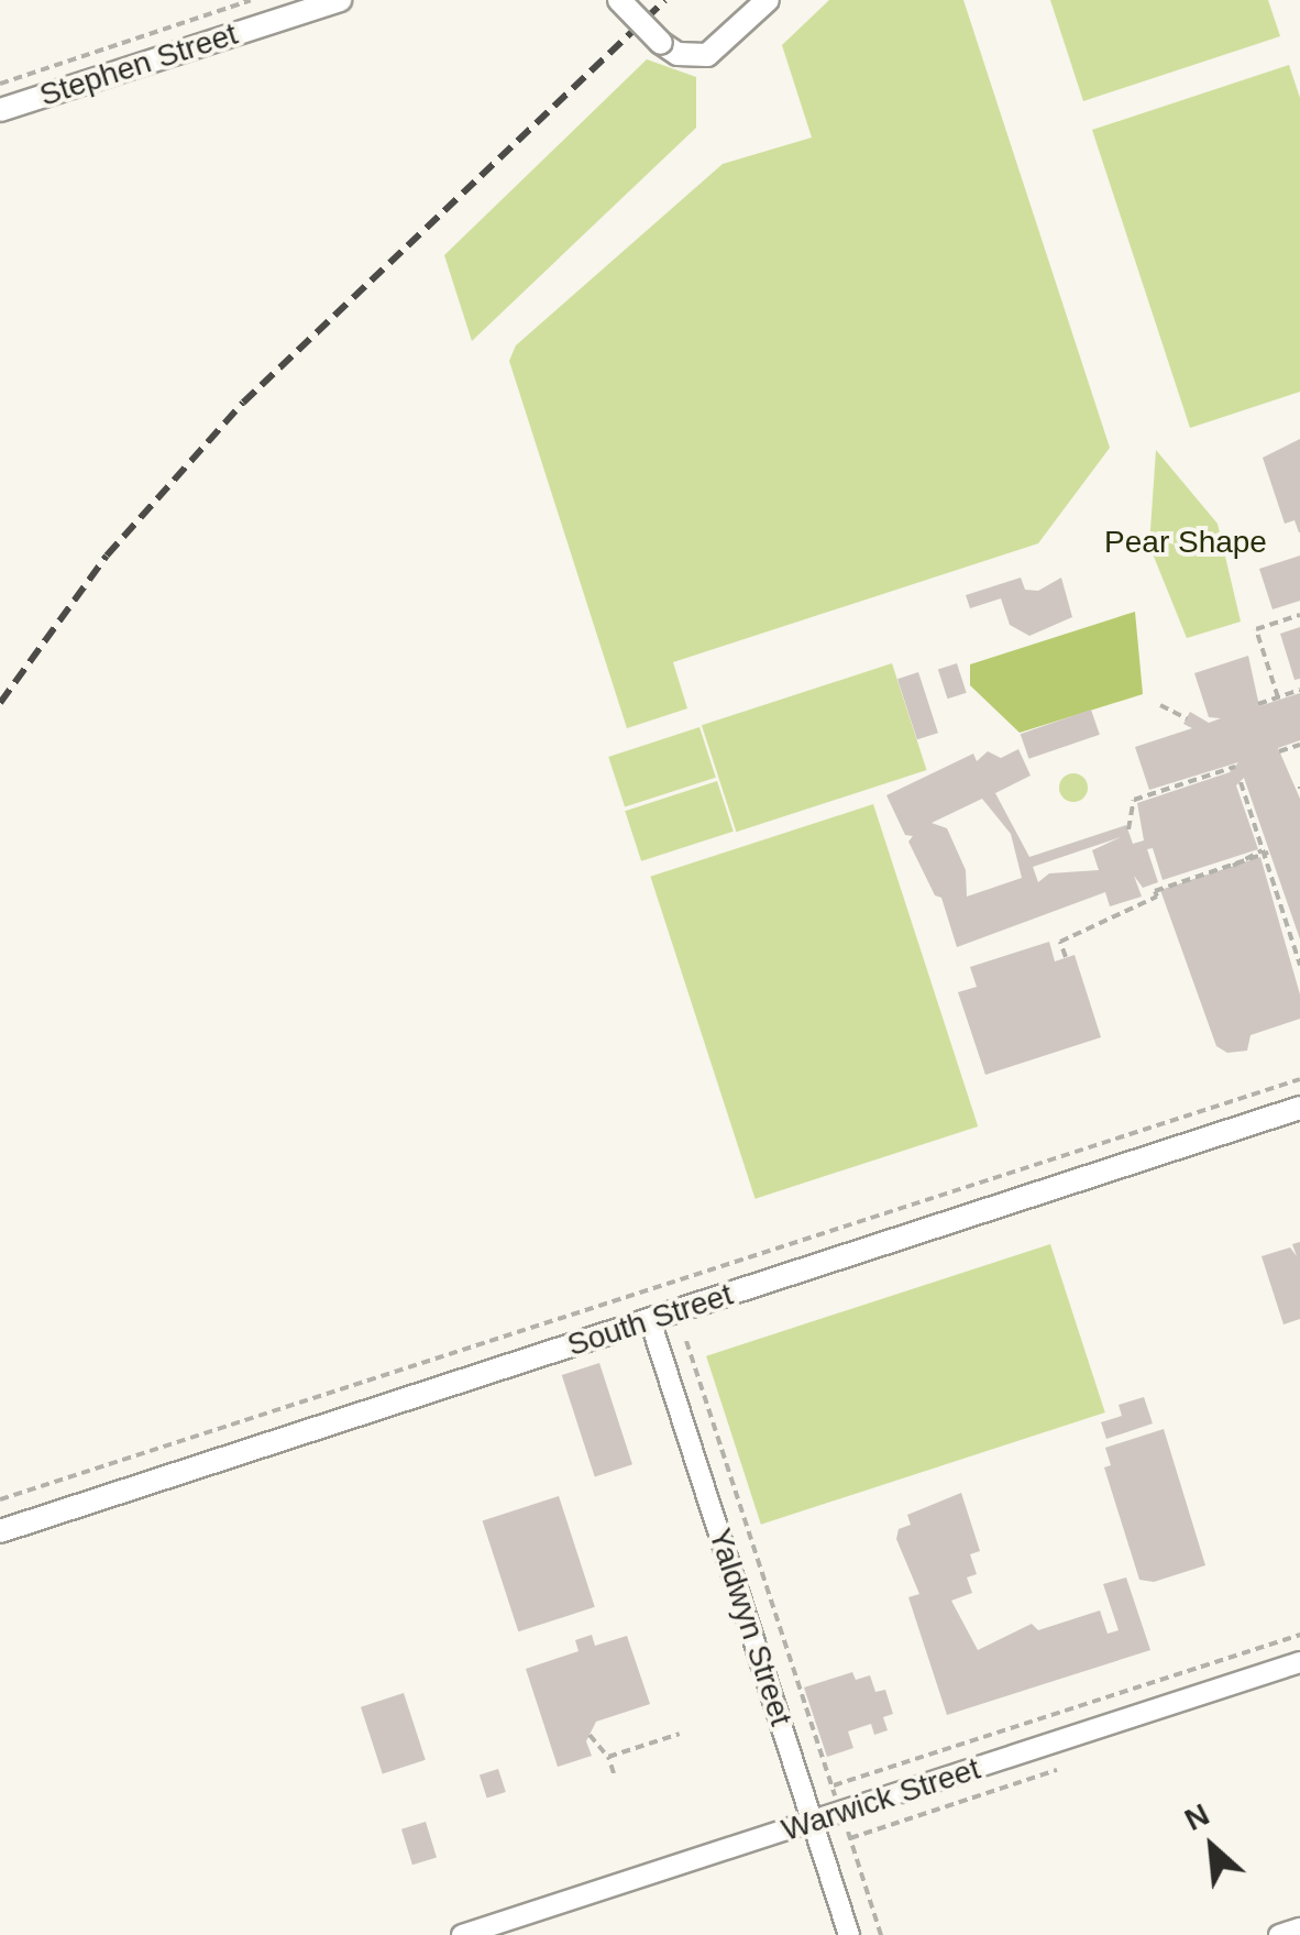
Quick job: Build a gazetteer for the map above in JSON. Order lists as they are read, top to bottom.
{
  "streets": {
    "street": [
      "Stephen Street",
      "South Street",
      "Yaldwyn Street",
      "Warwick Street"
    ]
  },
  "crossings": [
    ["South Street", "Yaldwyn Street"],
    ["Yaldwyn Street", "Warwick Street"]
  ],
  "parks": ["Pear Shape"],
  "north": "top left"
}
